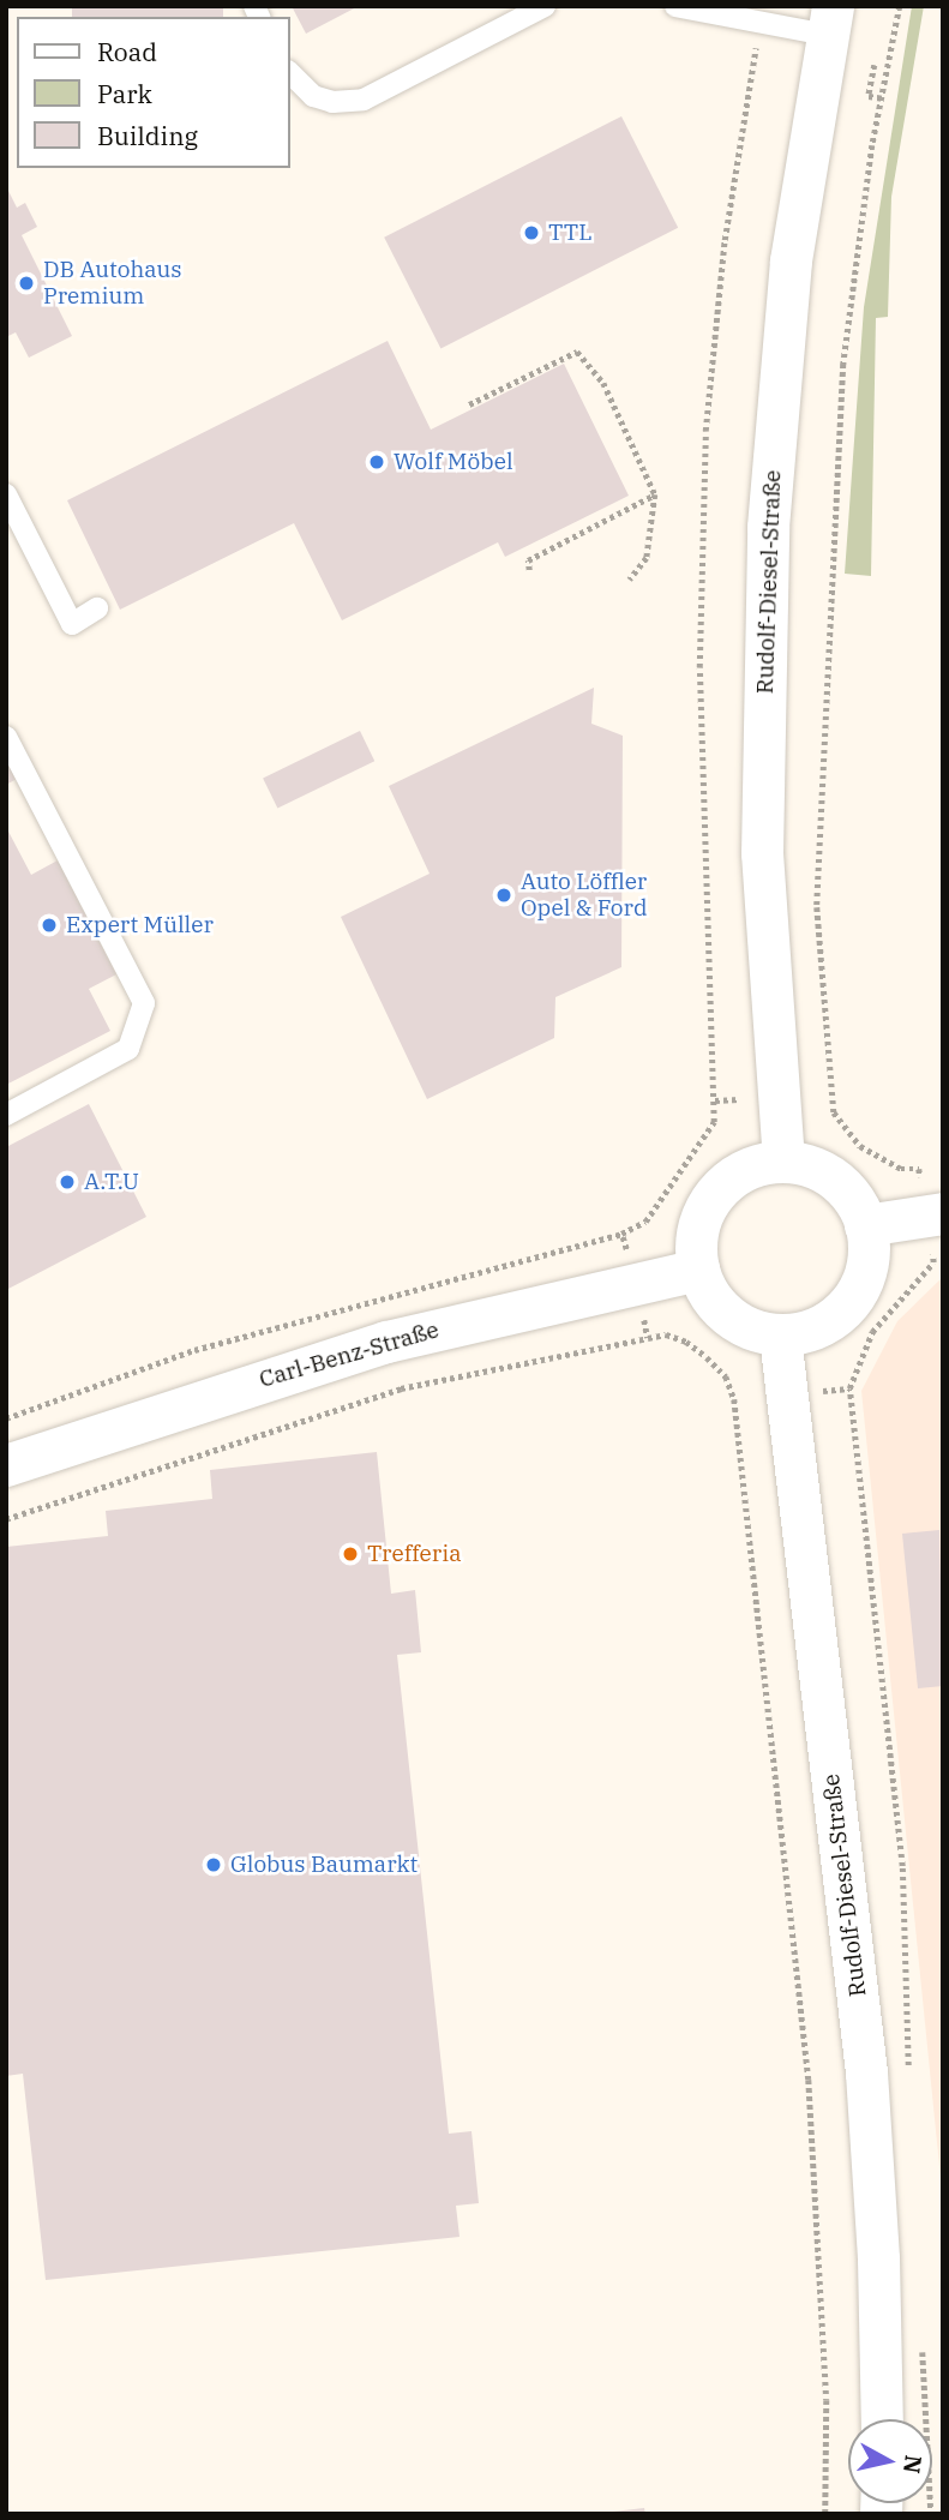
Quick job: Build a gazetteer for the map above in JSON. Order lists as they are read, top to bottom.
{
  "streets": {
    "street": ["Rudolf-Diesel-Straße", "Carl-Benz-Straße"]
  },
  "crossings": [
    ["Rudolf-Diesel-Straße", "Carl-Benz-Straße"]
  ],
  "places": [
    "TTL",
    "DB Autohaus Premium",
    "Wolf Möbel",
    "Auto Löffler Opel & Ford",
    "Expert Müller",
    "A.T.U",
    "Trefferia",
    "Globus Baumarkt"
  ],
  "legend": ["Road", "Park", "Building"],
  "north": "right"
}
